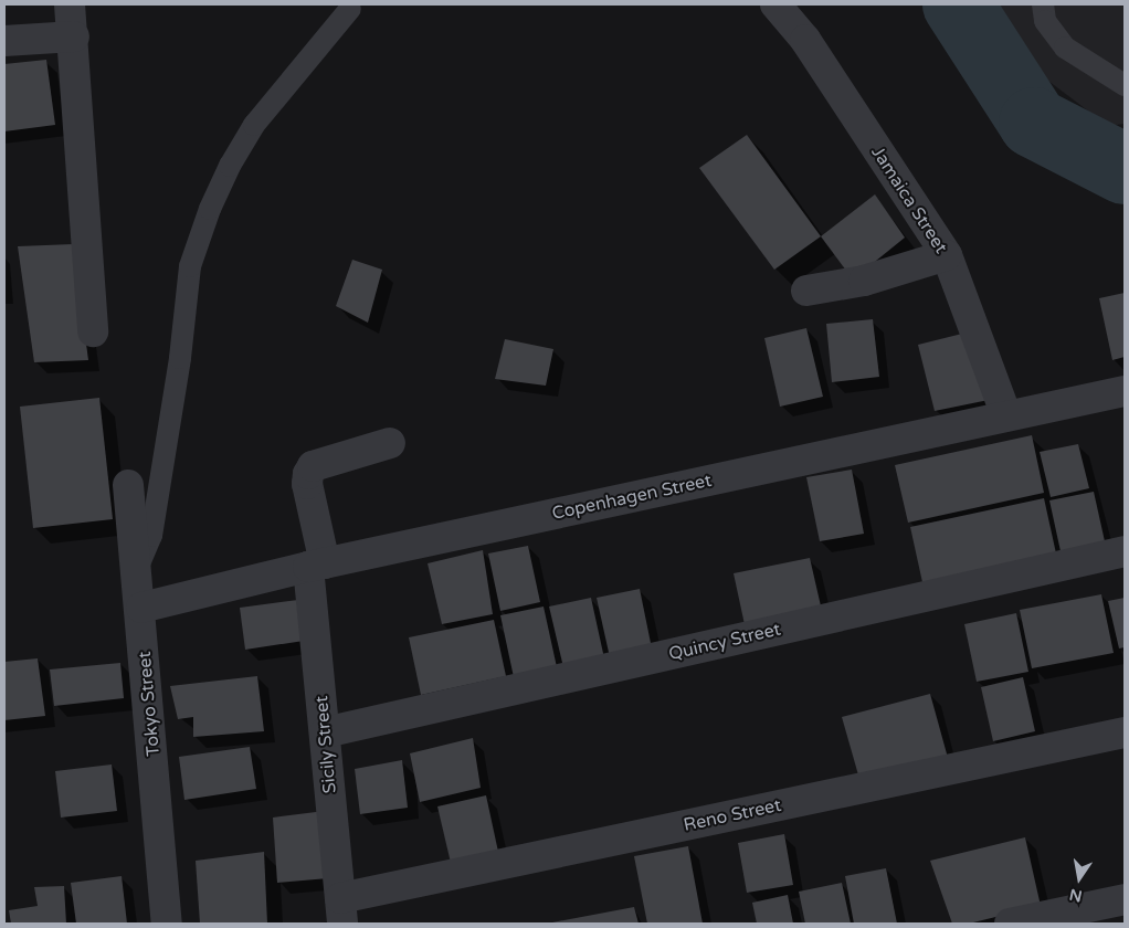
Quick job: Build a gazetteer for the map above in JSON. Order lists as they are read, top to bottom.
{
  "streets": {
    "street": [
      "Jamaica Street",
      "Copenhagen Street",
      "Quincy Street",
      "Tokyo Street",
      "Sicily Street",
      "Reno Street"
    ]
  },
  "crossings": [
    ["Jamaica Street", "Copenhagen Street"],
    ["Copenhagen Street", "Tokyo Street"],
    ["Copenhagen Street", "Sicily Street"],
    ["Quincy Street", "Sicily Street"],
    ["Sicily Street", "Reno Street"]
  ],
  "north": "bottom"
}
